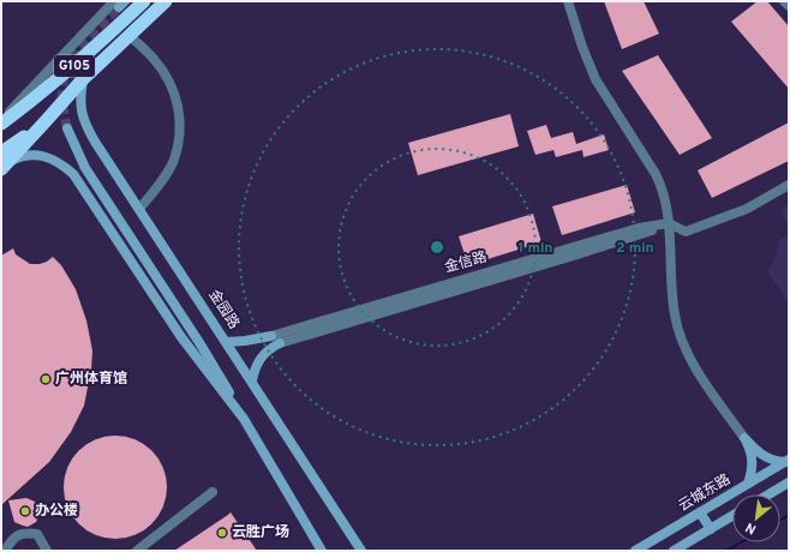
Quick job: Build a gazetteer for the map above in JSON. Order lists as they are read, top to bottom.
{
  "streets": {
    "highway": ["G105"],
    "main road": ["金园路", "云城东路"],
    "street": ["金信路"]
  },
  "crossings": [
    ["G105", "金园路"]
  ],
  "places": ["广州体育馆", "办公楼", "云胜广场"],
  "north": "bottom left",
  "rings": ["1 min", "2 min"]
}
